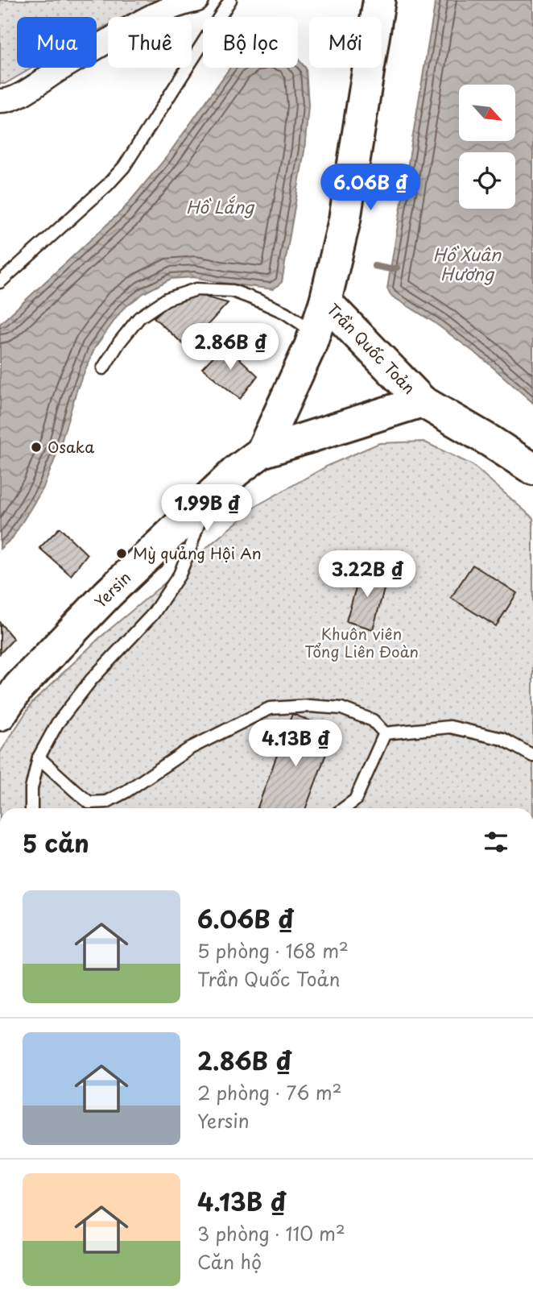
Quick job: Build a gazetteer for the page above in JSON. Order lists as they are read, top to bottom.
{
  "streets": {
    "main road": ["Trần Quốc Toản", "Yersin"]
  },
  "crossings": [
    ["Trần Quốc Toản", "Yersin"]
  ],
  "water": ["Hồ Lắng", "Hồ Xuân Hương"],
  "parks": ["Khuôn viên Tổng Liên Đoàn"],
  "places": ["Osaka", "Mỳ quảng Hội An"],
  "north": "bottom right",
  "page": {
    "chip": [
      "Mua",
      "Thuê",
      "Bộ lọc",
      "Mới"
    ],
    "price": [
      "6.06B ₫",
      "2.86B ₫",
      "1.99B ₫",
      "3.22B ₫",
      "4.13B ₫"
    ],
    "heading": "5 căn",
    "list": [
      {
        "name": "6.06B ₫",
        "note": "5 phòng · 168 m² · Trần Quốc Toản"
      },
      {
        "name": "2.86B ₫",
        "note": "2 phòng · 76 m² · Yersin"
      },
      {
        "name": "4.13B ₫",
        "note": "3 phòng · 110 m² · Căn hộ"
      }
    ]
  }
}
